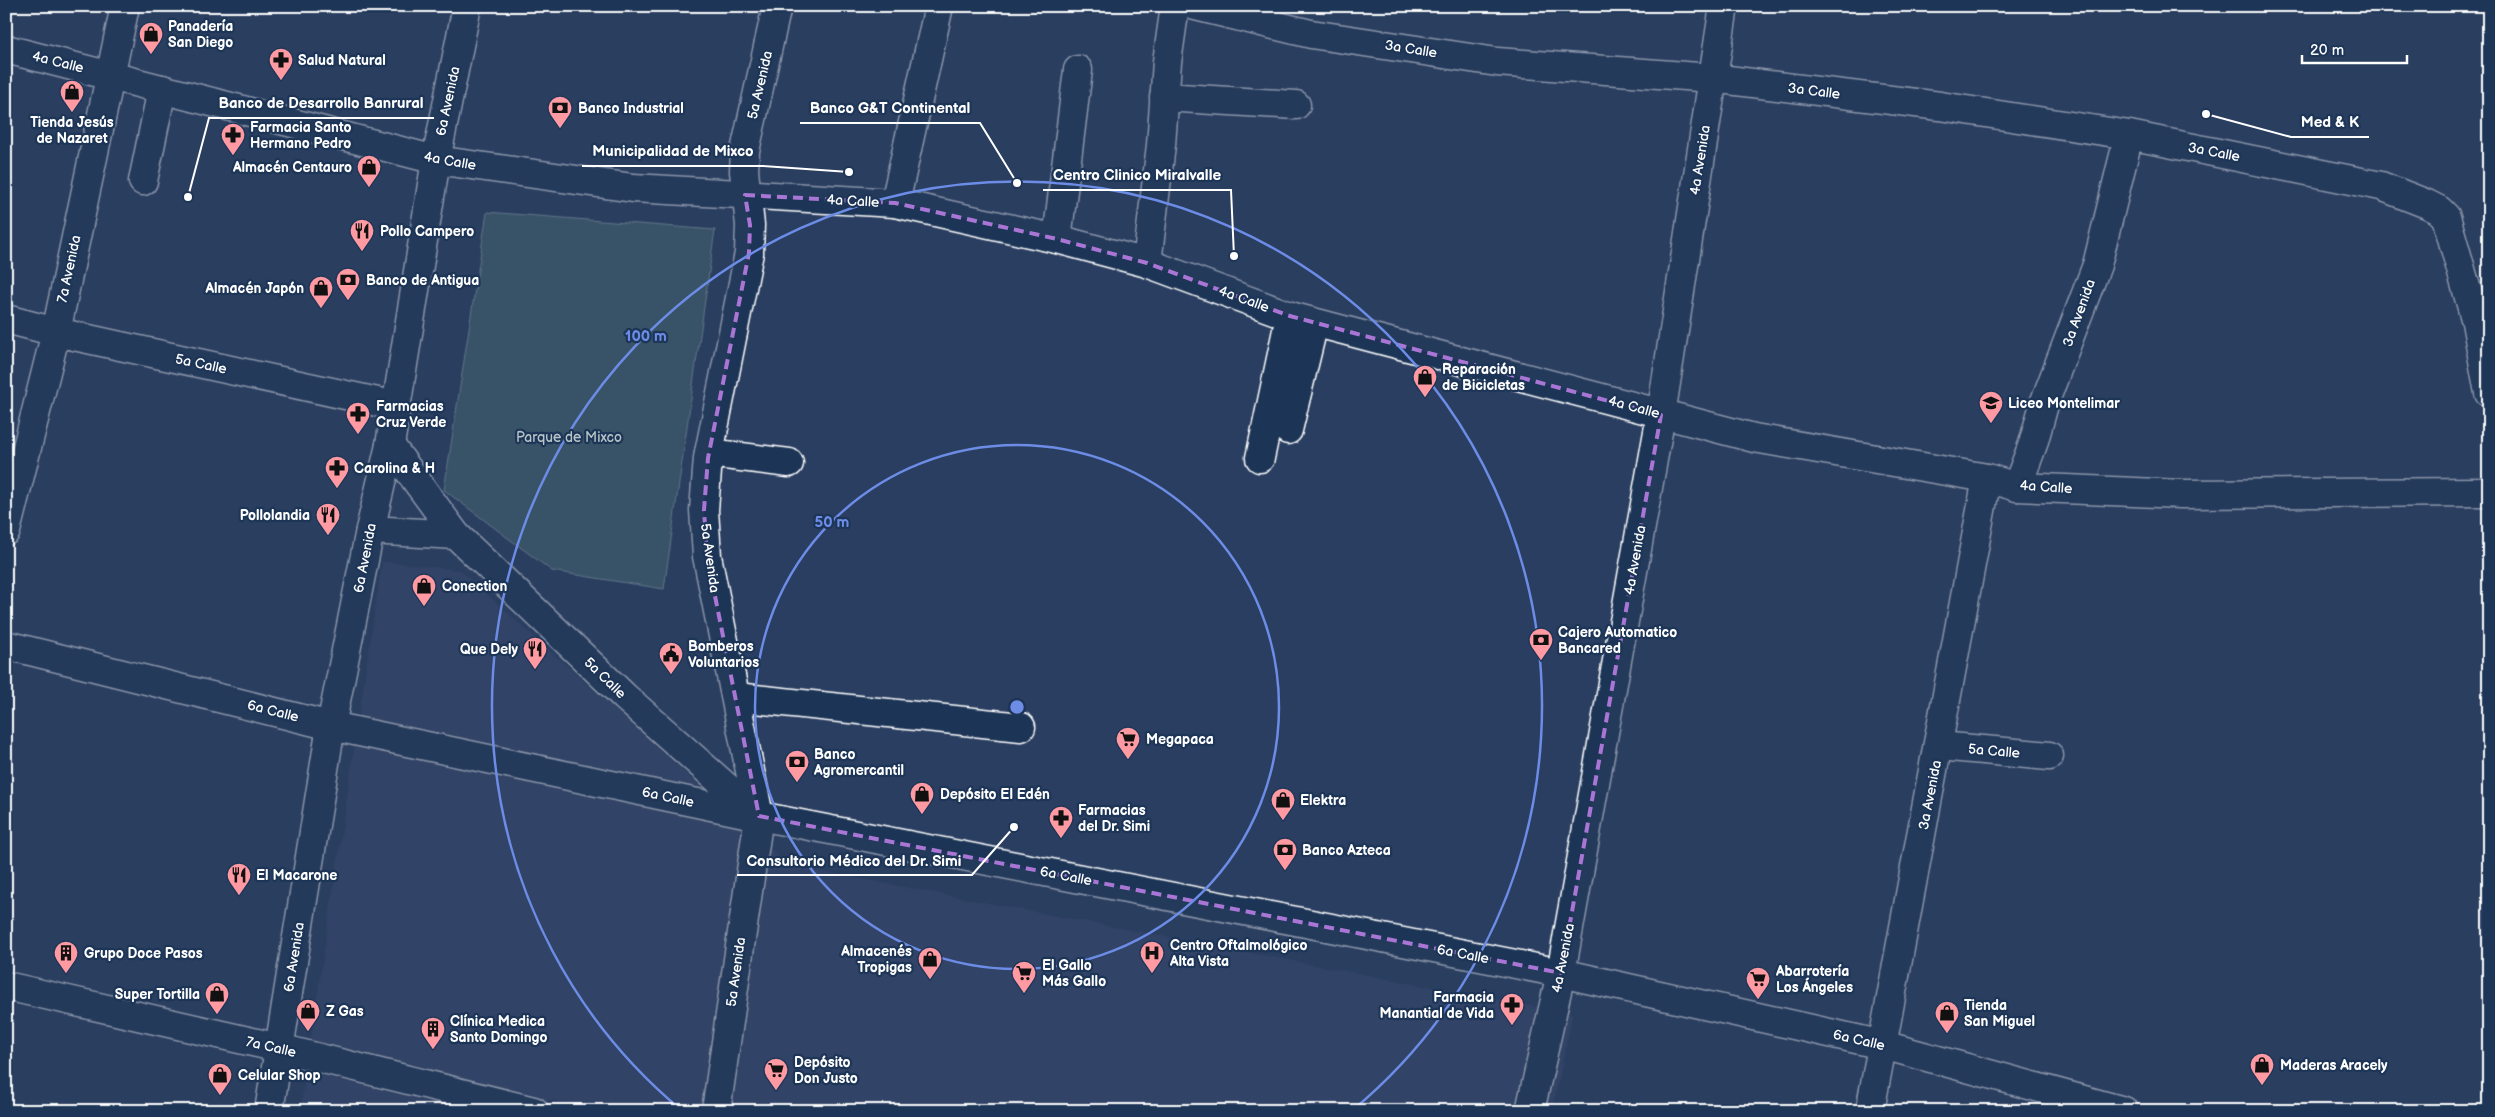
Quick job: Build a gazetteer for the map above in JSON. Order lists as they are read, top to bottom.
{
  "streets": {
    "street": [
      "3a Calle",
      "4a Calle",
      "5a Avenida",
      "6a Avenida",
      "4a Avenida",
      "7a Avenida",
      "3a Avenida",
      "5a Calle",
      "6a Calle",
      "7a Calle"
    ]
  },
  "crossings": [
    ["3a Calle", "4a Avenida"],
    ["3a Calle", "3a Avenida"],
    ["4a Calle", "5a Avenida"],
    ["4a Calle", "6a Avenida"],
    ["4a Calle", "4a Avenida"],
    ["4a Calle", "7a Avenida"],
    ["4a Calle", "3a Avenida"],
    ["5a Avenida", "5a Calle"],
    ["5a Avenida", "6a Calle"],
    ["6a Avenida", "5a Calle"],
    ["6a Avenida", "6a Calle"],
    ["6a Avenida", "7a Calle"],
    ["4a Avenida", "6a Calle"],
    ["7a Avenida", "5a Calle"],
    ["3a Avenida", "5a Calle"],
    ["3a Avenida", "6a Calle"],
    ["5a Calle", "6a Calle"]
  ],
  "parks": ["Parque de Mixco"],
  "places": {
    "shop": [
      "Panadería San Diego",
      "Tienda Jesús de Nazaret",
      "Almacén Centauro",
      "Almacén Japón",
      "Reparación de Bicicletas",
      "Conection",
      "Depósito El Edén",
      "Elektra",
      "Almacenés Tropigas",
      "Super Tortilla",
      "Z Gas",
      "Tienda San Miguel",
      "Maderas Aracely",
      "Celular Shop"
    ],
    "pharmacy": [
      "Salud Natural",
      "Farmacia Santo Hermano Pedro",
      "Farmacias Cruz Verde",
      "Carolina & H",
      "Farmacias del Dr. Simi",
      "Farmacia Manantial de Vida"
    ],
    "other": [
      "Med & K",
      "Municipalidad de Mixco",
      "Banco G&T Continental",
      "Banco de Desarrollo Banrural",
      "Centro Clinico Miralvalle",
      "Consultorio Médico del Dr. Simi"
    ],
    "bank": [
      "Banco Industrial",
      "Banco de Antigua",
      "Cajero Automatico Bancared",
      "Banco Agromercantil",
      "Banco Azteca"
    ],
    "restaurant": [
      "Pollo Campero",
      "Pollolandia",
      "Que Dely",
      "El Macarone"
    ],
    "school or university": ["Liceo Montelimar"],
    "public building": ["Bomberos Voluntarios"],
    "supermarket": [
      "Megapaca",
      "El Gallo Más Gallo",
      "Abarrotería Los Ángeles",
      "Depósito Don Justo"
    ],
    "building": ["Grupo Doce Pasos", "Clínica Medica Santo Domingo"],
    "hospital": ["Centro Oftalmológico Alta Vista"]
  },
  "scale_bar": "20 m",
  "rings": ["100 m", "50 m"]
}
